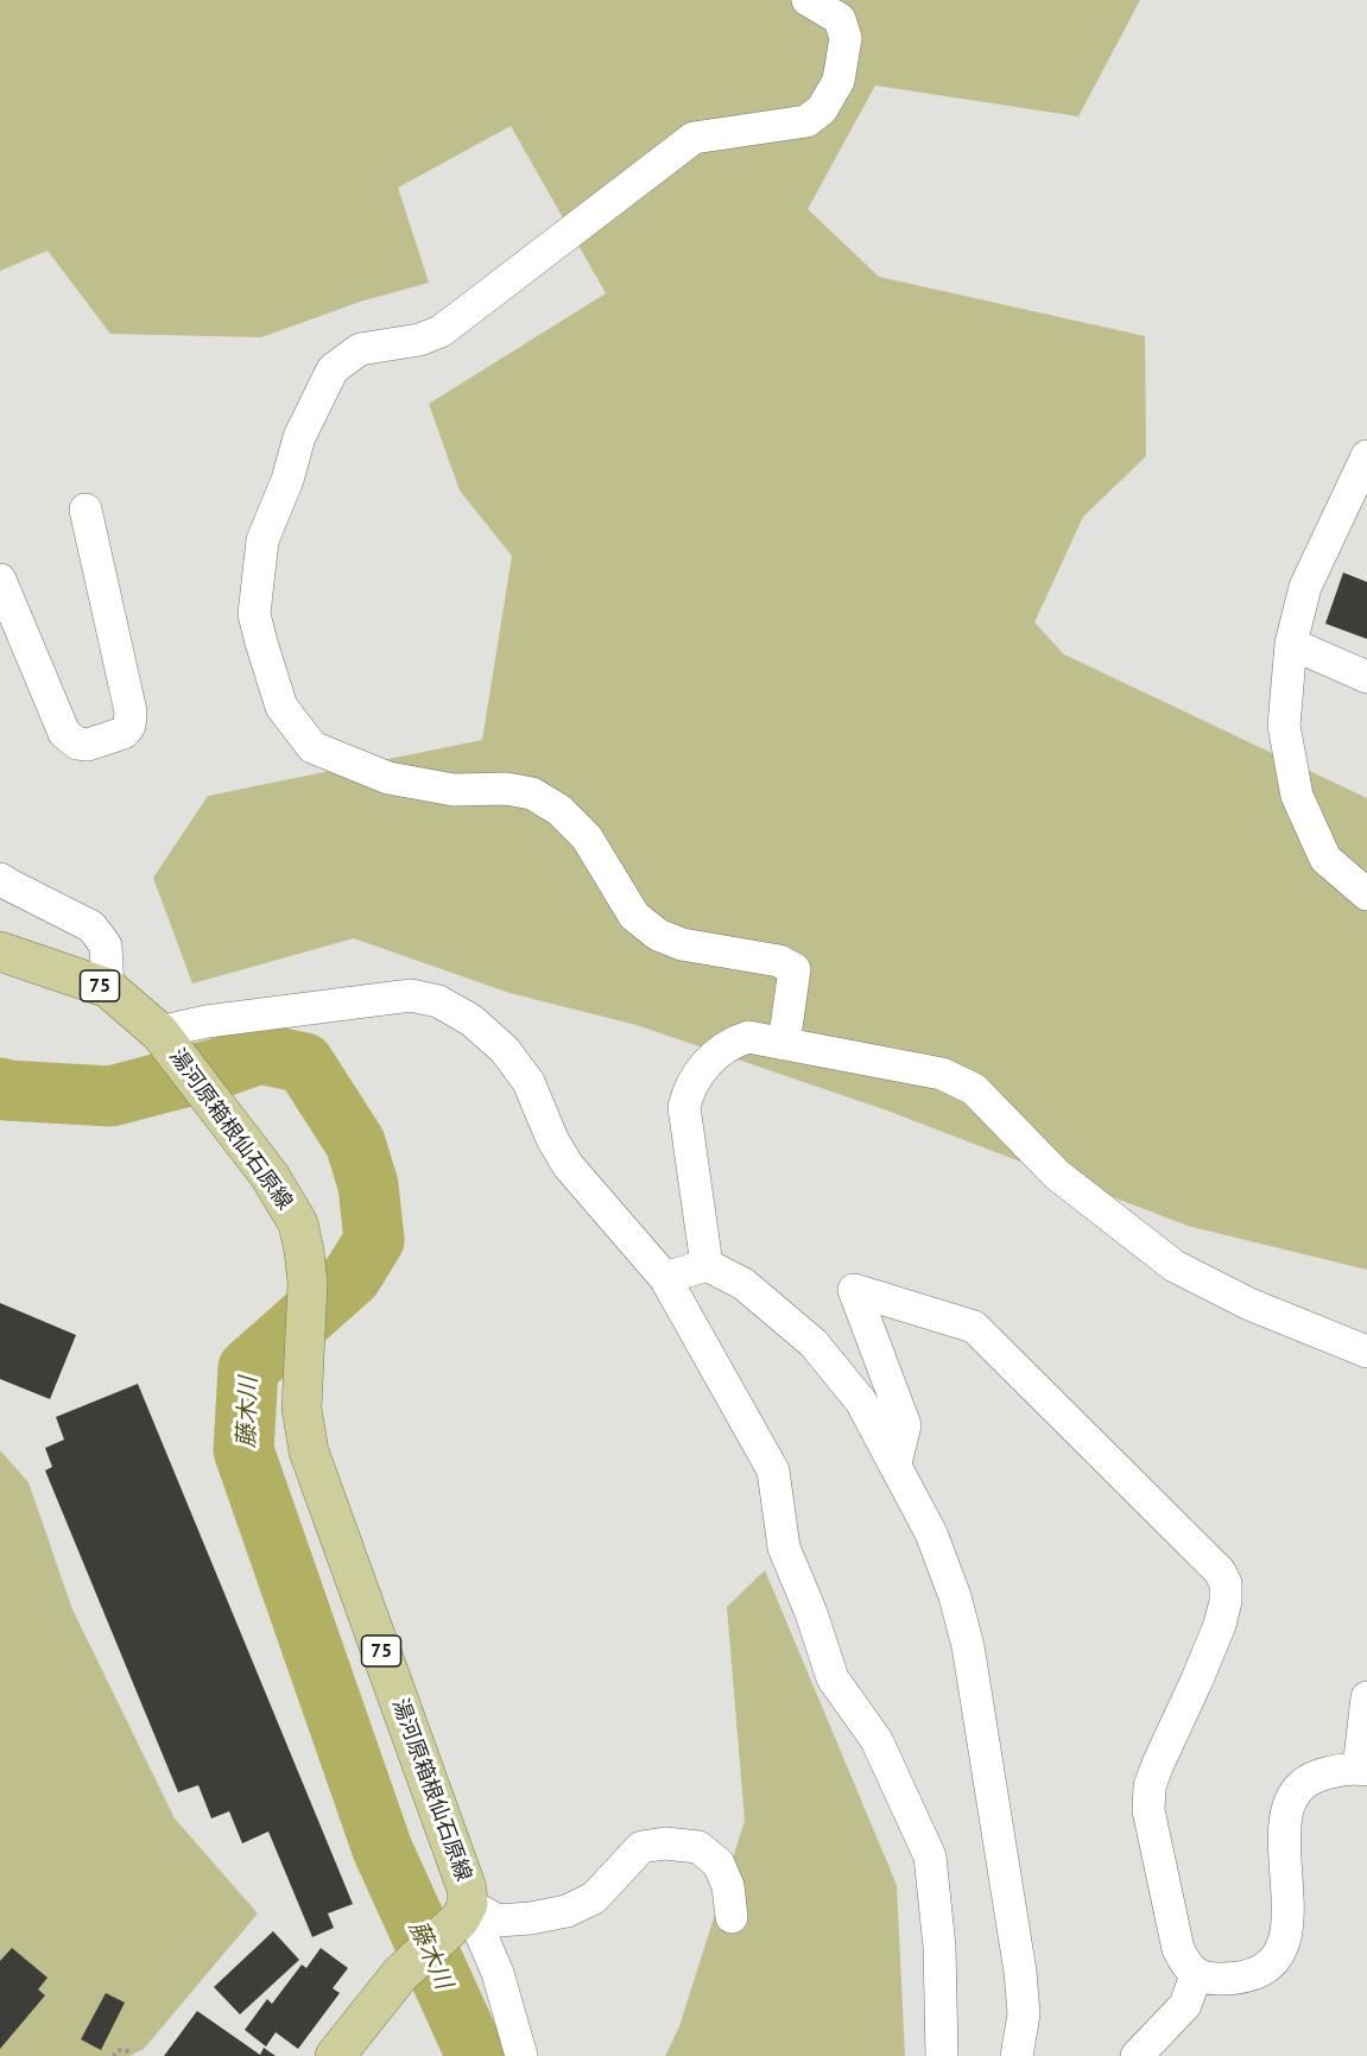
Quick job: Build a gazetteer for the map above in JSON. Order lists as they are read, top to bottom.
{
  "streets": {
    "main road": ["75", "湯河原箱根仙石原線"]
  },
  "water": ["藤木川"]
}
